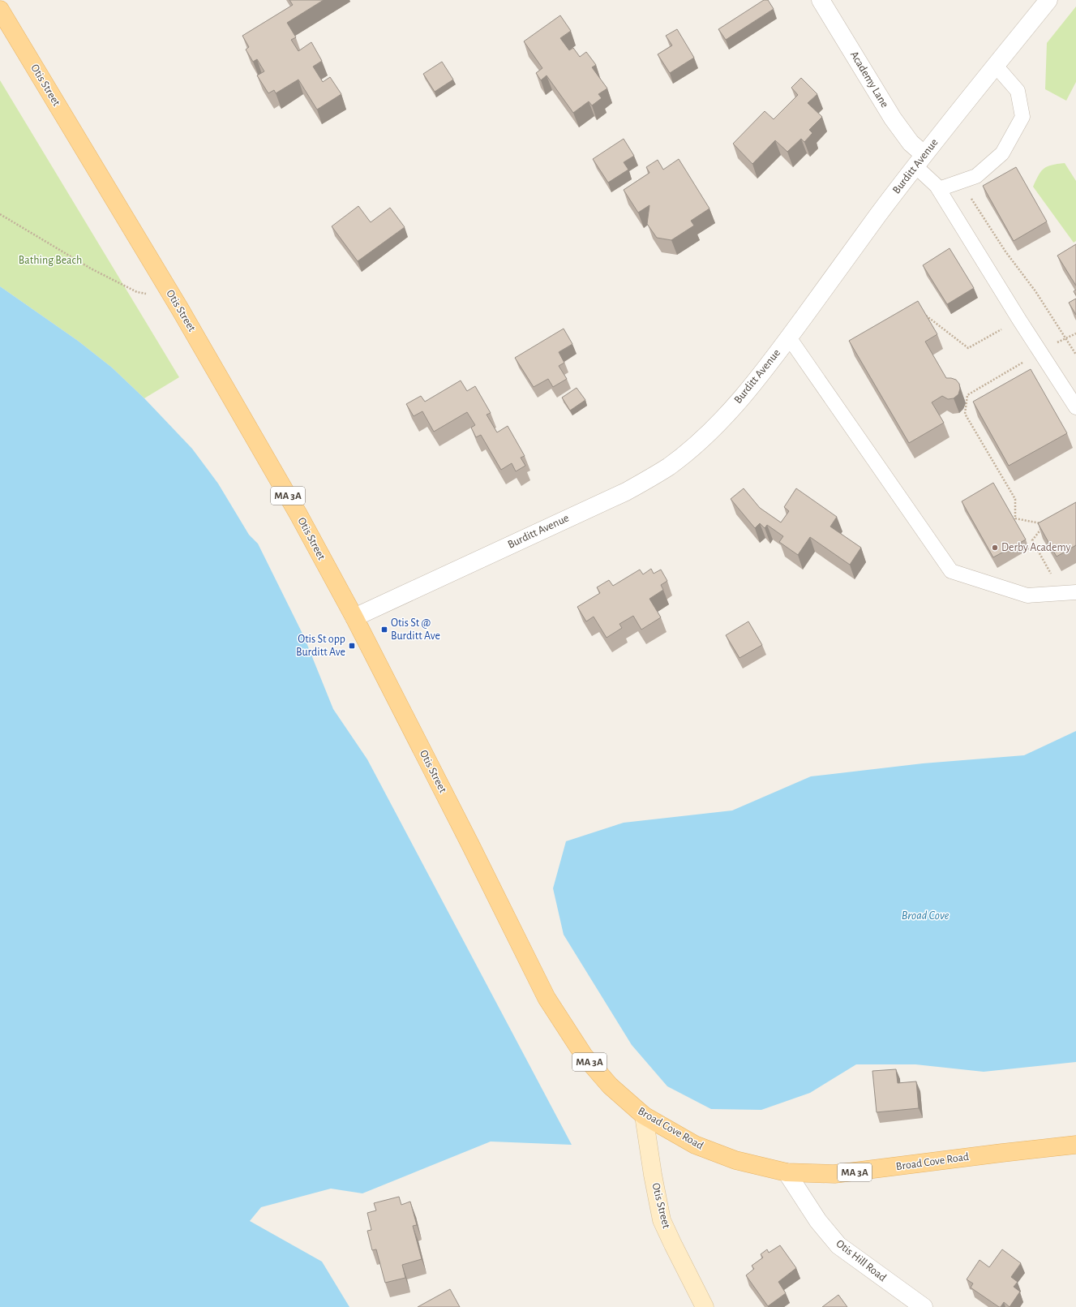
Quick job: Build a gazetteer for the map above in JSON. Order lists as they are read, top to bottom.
{
  "streets": {
    "main road": ["Otis Street", "MA 3A", "Broad Cove Road"],
    "street": ["Academy Lane", "Burditt Avenue", "Otis Hill Road"]
  },
  "crossings": [
    ["Academy Lane", "Burditt Avenue"],
    ["Otis Street", "Burditt Avenue"],
    ["Otis Street", "Broad Cove Road"],
    ["Broad Cove Road", "Otis Hill Road"]
  ],
  "water": ["Broad Cove"],
  "parks": ["Bathing Beach"],
  "places": {
    "other": ["Derby Academy"],
    "transit": ["Otis St @ Burditt Ave", "Otis St opp Burditt Ave"]
  }
}
